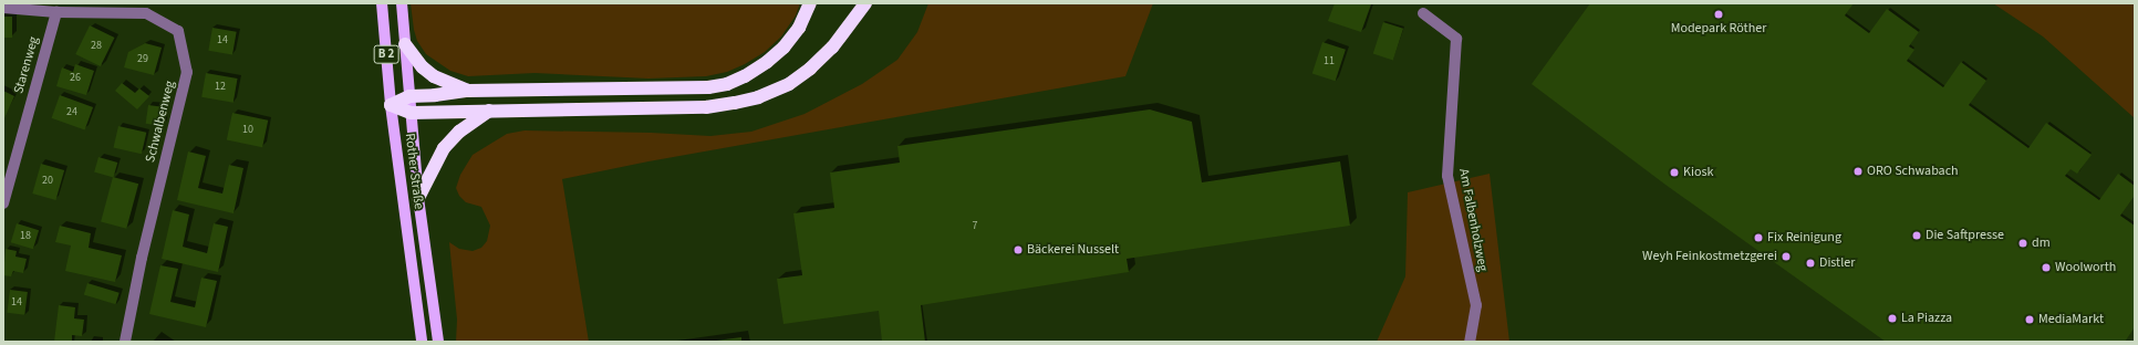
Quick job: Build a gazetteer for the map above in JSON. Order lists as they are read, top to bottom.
{
  "streets": {
    "main road": ["B 2", "Rother Straße"],
    "street": ["Starenweg", "Schwalbenweg", "Am Falbenholzweg"]
  },
  "crossings": [
    ["Starenweg", "Schwalbenweg"]
  ],
  "places": [
    "Modepark Röther",
    "ORO Schwabach",
    "Kiosk",
    "Die Saftpresse",
    "Fix Reinigung",
    "dm",
    "Bäckerei Nusselt",
    "Weyh Feinkostmetzgerei",
    "Distler",
    "Woolworth",
    "La Piazza",
    "MediaMarkt"
  ],
  "house_numbers": [
    "14",
    "28",
    "29",
    "11",
    "26",
    "12",
    "24",
    "10",
    "20",
    "7",
    "18",
    "14"
  ]
}
